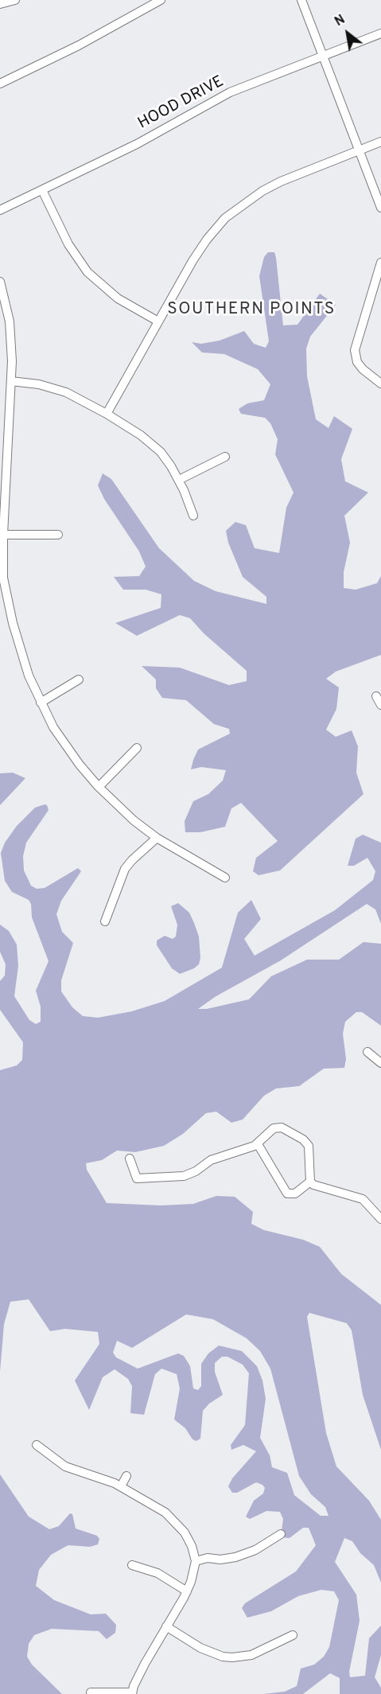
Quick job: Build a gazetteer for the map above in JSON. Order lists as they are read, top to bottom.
{
  "streets": {
    "street": ["HOOD DRIVE"]
  },
  "districts": ["SOUTHERN POINTS"],
  "north": "top left"
}
